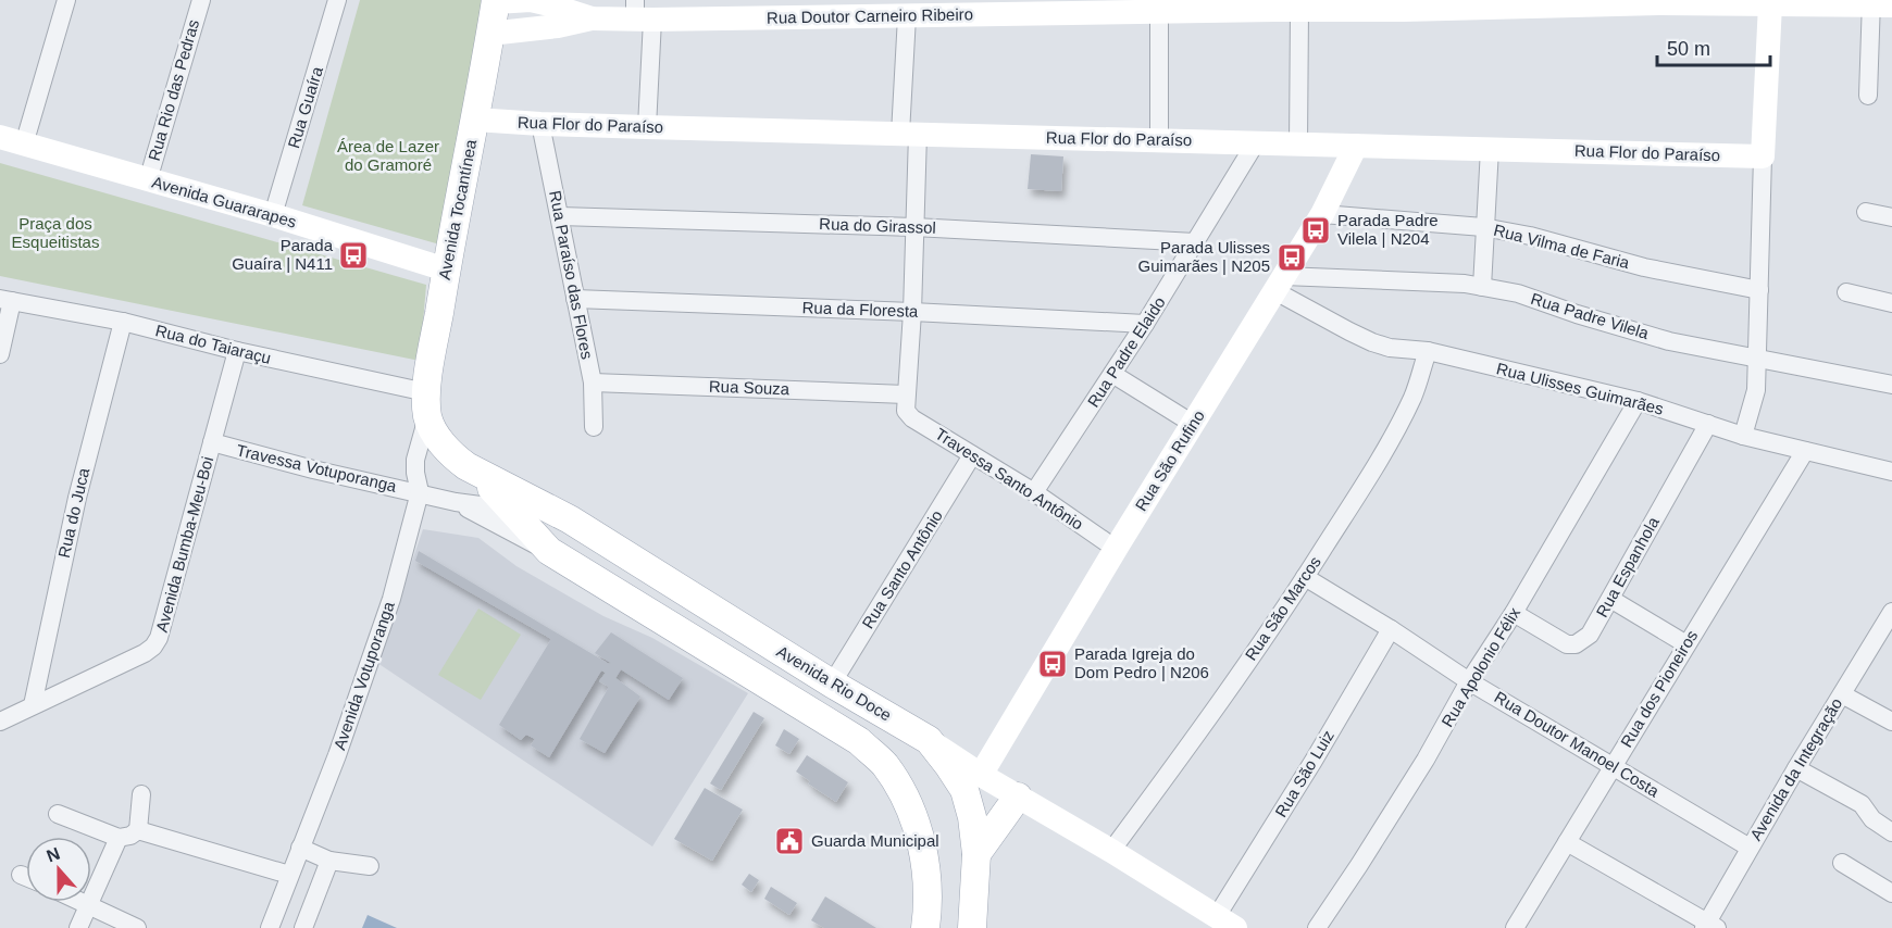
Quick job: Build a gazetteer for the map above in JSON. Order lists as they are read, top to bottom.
{
  "streets": {
    "main road": ["Avenida Tocantínea", "Avenida Rio Doce"],
    "street": [
      "Rua Doutor Carneiro Ribeiro",
      "Rua Rio das Pedras",
      "Rua Guaíra",
      "Rua Flor do Paraíso",
      "Avenida Guararapes",
      "Rua do Girassol",
      "Rua Vilma de Faria",
      "Rua Paraíso das Flores",
      "Rua da Floresta",
      "Rua Padre Vilela",
      "Rua do Taiaraçu",
      "Rua Padre Elaido",
      "Rua Souza",
      "Rua Ulisses Guimarães",
      "Rua São Rufino",
      "Travessa Votuporanga",
      "Travessa Santo Antônio",
      "Rua do Juca",
      "Avenida Bumba-Meu-Boi",
      "Rua Espanhola",
      "Rua Santo Antônio",
      "Rua São Marcos",
      "Rua Apolonio Félix",
      "Avenida Votuporanga",
      "Rua dos Pioneiros",
      "Rua Doutor Manoel Costa",
      "Avenida da Integração",
      "Rua São Luiz"
    ]
  },
  "crossings": [
    ["Rua Doutor Carneiro Ribeiro", "Avenida Tocantínea"],
    ["Rua Rio das Pedras", "Avenida Guararapes"],
    ["Rua Guaíra", "Avenida Guararapes"],
    ["Rua Flor do Paraíso", "Avenida Tocantínea"],
    ["Rua Flor do Paraíso", "Rua Paraíso das Flores"],
    ["Rua Flor do Paraíso", "Rua Padre Elaido"],
    ["Rua Flor do Paraíso", "Rua São Rufino"],
    ["Avenida Guararapes", "Avenida Tocantínea"],
    ["Avenida Tocantínea", "Rua do Taiaraçu"],
    ["Avenida Tocantínea", "Avenida Votuporanga"],
    ["Avenida Tocantínea", "Avenida Rio Doce"],
    ["Rua do Girassol", "Rua Paraíso das Flores"],
    ["Rua do Girassol", "Rua Padre Elaido"],
    ["Rua Vilma de Faria", "Rua São Rufino"],
    ["Rua Paraíso das Flores", "Rua da Floresta"],
    ["Rua Paraíso das Flores", "Rua Souza"],
    ["Rua da Floresta", "Rua Padre Elaido"],
    ["Rua Padre Vilela", "Rua Ulisses Guimarães"],
    ["Rua Padre Vilela", "Rua São Rufino"],
    ["Rua do Taiaraçu", "Rua do Juca"],
    ["Rua do Taiaraçu", "Avenida Bumba-Meu-Boi"],
    ["Rua do Taiaraçu", "Avenida Votuporanga"],
    ["Rua do Taiaraçu", "Avenida Rio Doce"],
    ["Rua Padre Elaido", "Travessa Santo Antônio"],
    ["Rua Souza", "Travessa Santo Antônio"],
    ["Rua Ulisses Guimarães", "Rua São Rufino"],
    ["Rua Ulisses Guimarães", "Rua Espanhola"],
    ["Rua Ulisses Guimarães", "Rua São Marcos"],
    ["Rua Ulisses Guimarães", "Rua Apolonio Félix"],
    ["Rua Ulisses Guimarães", "Rua dos Pioneiros"],
    ["Rua São Rufino", "Travessa Santo Antônio"],
    ["Travessa Votuporanga", "Avenida Bumba-Meu-Boi"],
    ["Travessa Votuporanga", "Avenida Votuporanga"],
    ["Travessa Votuporanga", "Avenida Rio Doce"],
    ["Travessa Santo Antônio", "Rua Santo Antônio"],
    ["Rua do Juca", "Avenida Bumba-Meu-Boi"],
    ["Rua Espanhola", "Rua Apolonio Félix"],
    ["Rua Santo Antônio", "Avenida Rio Doce"],
    ["Rua São Marcos", "Rua Doutor Manoel Costa"],
    ["Rua Apolonio Félix", "Rua Doutor Manoel Costa"],
    ["Avenida Votuporanga", "Avenida Rio Doce"],
    ["Rua dos Pioneiros", "Rua Doutor Manoel Costa"],
    ["Rua Doutor Manoel Costa", "Avenida da Integração"],
    ["Rua Doutor Manoel Costa", "Rua São Luiz"]
  ],
  "parks": ["Área de Lazer do Gramoré", "Praça dos Esqueitistas"],
  "places": {
    "bus stop": [
      "Parada Padre Vilela | N204",
      "Parada Guaíra | N411",
      "Parada Ulisses Guimarães | N205",
      "Parada Igreja do Dom Pedro | N206"
    ],
    "public building": ["Guarda Municipal"]
  },
  "scale_bar": "50 m",
  "north": "top"
}
